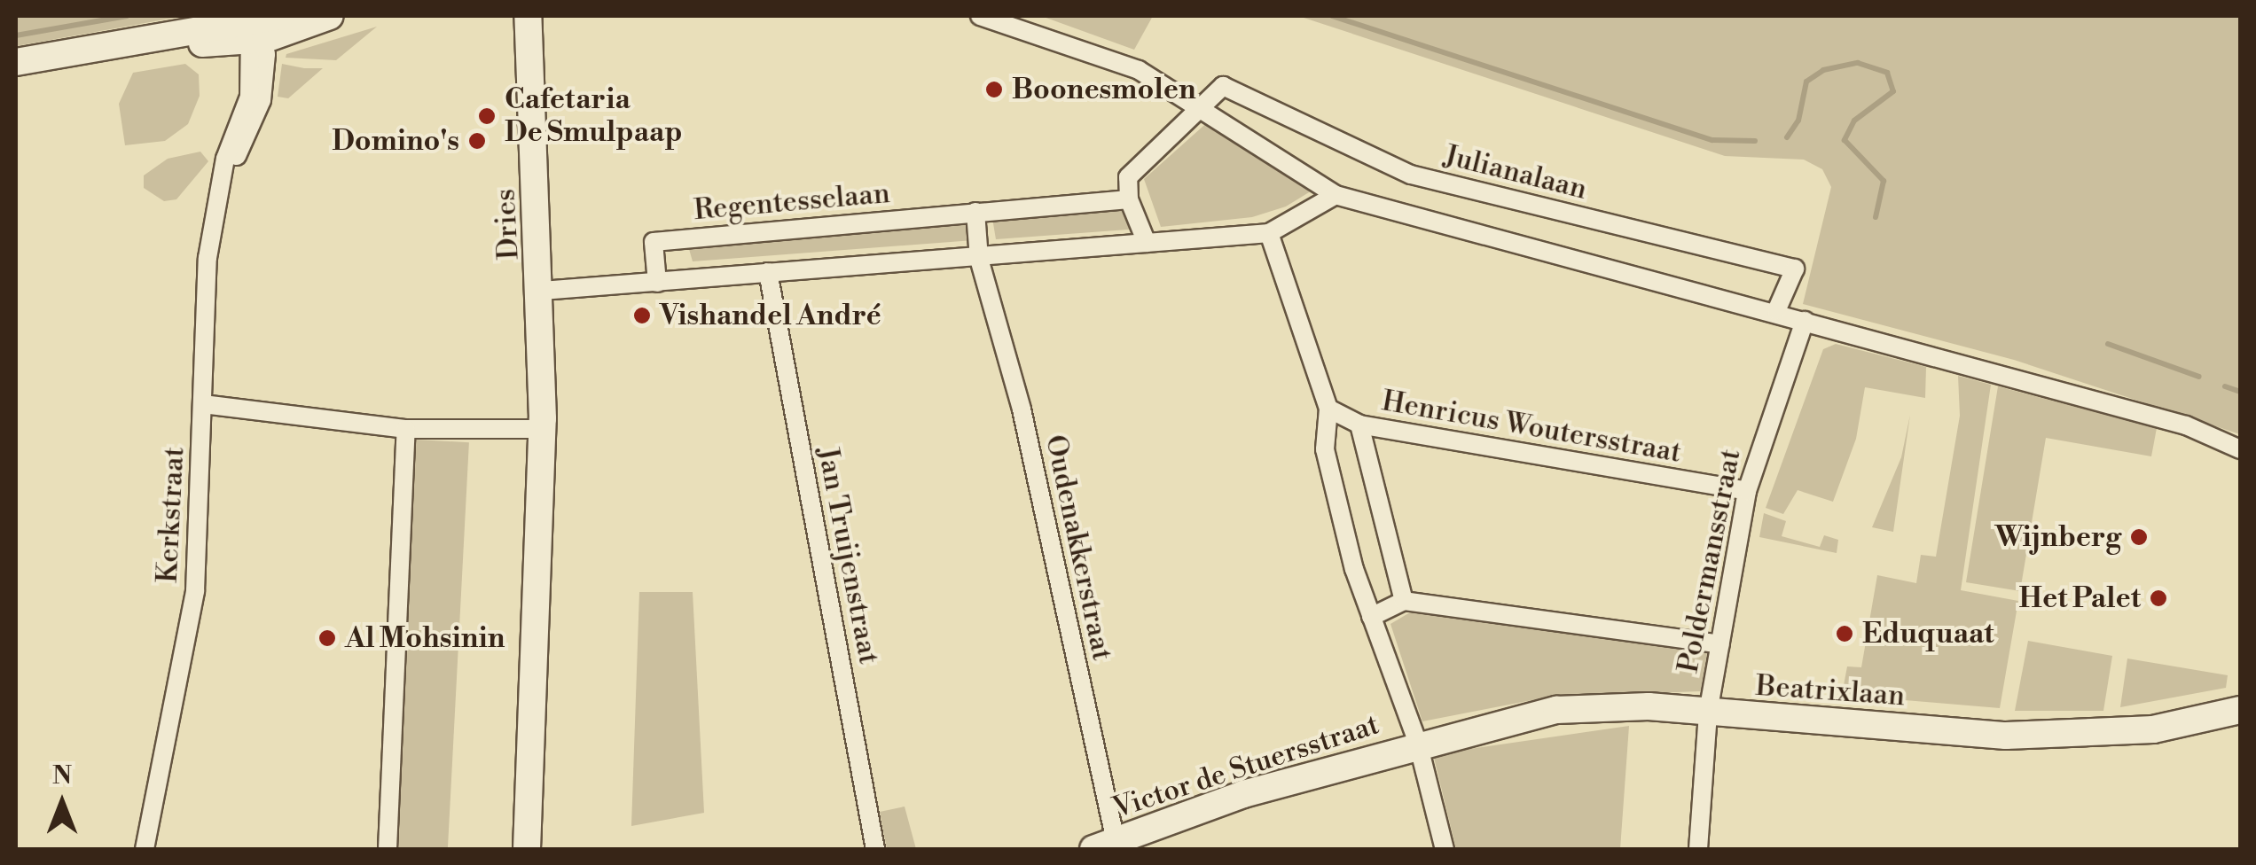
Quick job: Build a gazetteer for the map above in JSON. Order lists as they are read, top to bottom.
{
  "streets": {
    "street": [
      "Julianalaan",
      "Regentesselaan",
      "Dries",
      "Henricus Woutersstraat",
      "Kerkstraat",
      "Oudenakkerstraat",
      "Jan Truijenstraat",
      "Poldermansstraat",
      "Beatrixlaan",
      "Victor de Stuersstraat"
    ]
  },
  "crossings": [
    ["Henricus Woutersstraat", "Poldermansstraat"],
    ["Oudenakkerstraat", "Victor de Stuersstraat"],
    ["Poldermansstraat", "Beatrixlaan"],
    ["Beatrixlaan", "Victor de Stuersstraat"]
  ],
  "places": [
    "Boonesmolen",
    "Cafetaria De Smulpaap",
    "Domino's",
    "Vishandel André",
    "Wijnberg",
    "Het Palet",
    "Eduquaat",
    "Al Mohsinin"
  ],
  "north": "top"
}
